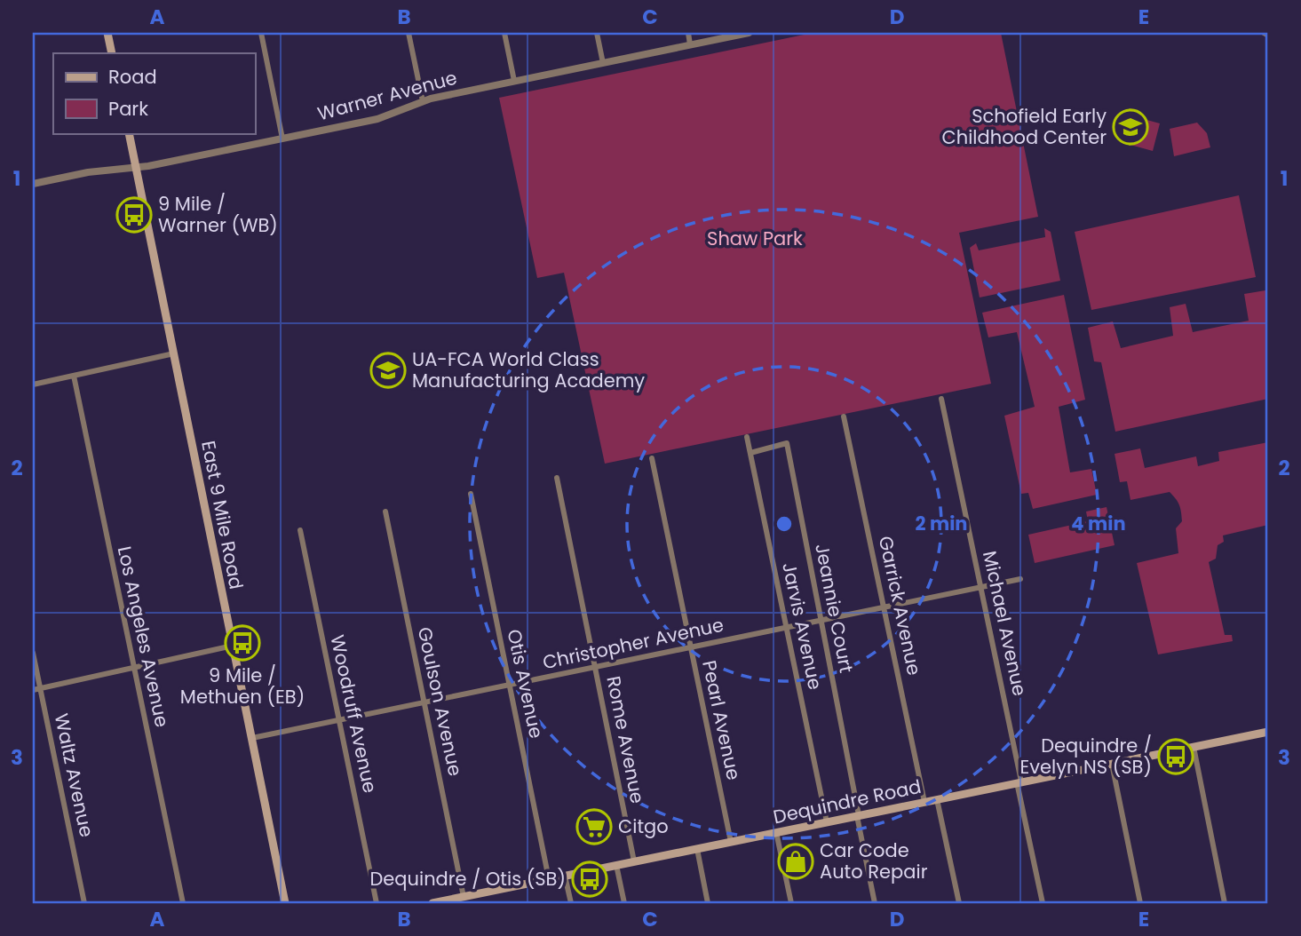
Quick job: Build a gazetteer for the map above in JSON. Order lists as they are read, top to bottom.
{
  "streets": {
    "main road": ["East 9 Mile Road", "Dequindre Road"],
    "street": [
      "Warner Avenue",
      "Garrick Avenue",
      "Jeannie Court",
      "Michael Avenue",
      "Jarvis Avenue",
      "Los Angeles Avenue",
      "Christopher Avenue",
      "Otis Avenue",
      "Goulson Avenue",
      "Woodruff Avenue",
      "Pearl Avenue",
      "Rome Avenue",
      "Waltz Avenue"
    ]
  },
  "crossings": [
    ["Warner Avenue", "East 9 Mile Road"],
    ["East 9 Mile Road", "Christopher Avenue"],
    ["Garrick Avenue", "Christopher Avenue"],
    ["Garrick Avenue", "Dequindre Road"],
    ["Jeannie Court", "Jarvis Avenue"],
    ["Jeannie Court", "Christopher Avenue"],
    ["Jeannie Court", "Dequindre Road"],
    ["Michael Avenue", "Christopher Avenue"],
    ["Michael Avenue", "Dequindre Road"],
    ["Jarvis Avenue", "Christopher Avenue"],
    ["Jarvis Avenue", "Dequindre Road"],
    ["Christopher Avenue", "Otis Avenue"],
    ["Christopher Avenue", "Goulson Avenue"],
    ["Christopher Avenue", "Woodruff Avenue"],
    ["Christopher Avenue", "Pearl Avenue"],
    ["Christopher Avenue", "Rome Avenue"],
    ["Otis Avenue", "Dequindre Road"],
    ["Goulson Avenue", "Dequindre Road"],
    ["Pearl Avenue", "Dequindre Road"],
    ["Rome Avenue", "Dequindre Road"]
  ],
  "parks": ["Shaw Park"],
  "places": {
    "school or university": ["Schofield Early Childhood Center", "UA-FCA World Class Manufacturing Academy"],
    "bus stop": [
      "9 Mile / Warner (WB)",
      "9 Mile / Methuen (EB)",
      "Dequindre / Evelyn NS (SB)",
      "Dequindre / Otis (SB)"
    ],
    "supermarket": ["Citgo"],
    "shop": ["Car Code Auto Repair"]
  },
  "legend": ["Road", "Park"],
  "grid": {
    "columns": [
      "A",
      "B",
      "C",
      "D",
      "E"
    ],
    "rows": ["1", "2", "3"]
  },
  "rings": ["2 min", "4 min"]
}
